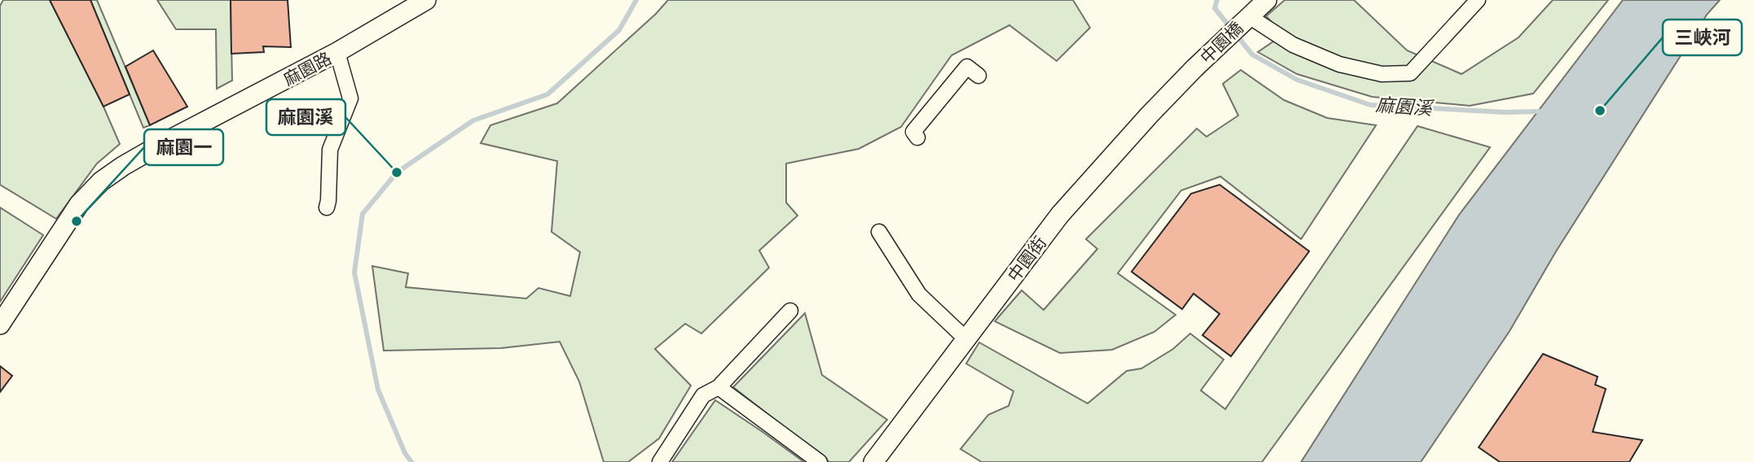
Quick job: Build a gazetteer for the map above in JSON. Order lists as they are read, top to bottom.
{
  "streets": {
    "street": ["中園橋", "麻園路", "中園街"]
  },
  "crossings": [
    ["中園橋", "中園街"]
  ],
  "water": ["麻園溪"],
  "places": ["三峽河", "麻園溪", "麻園一"]
}
